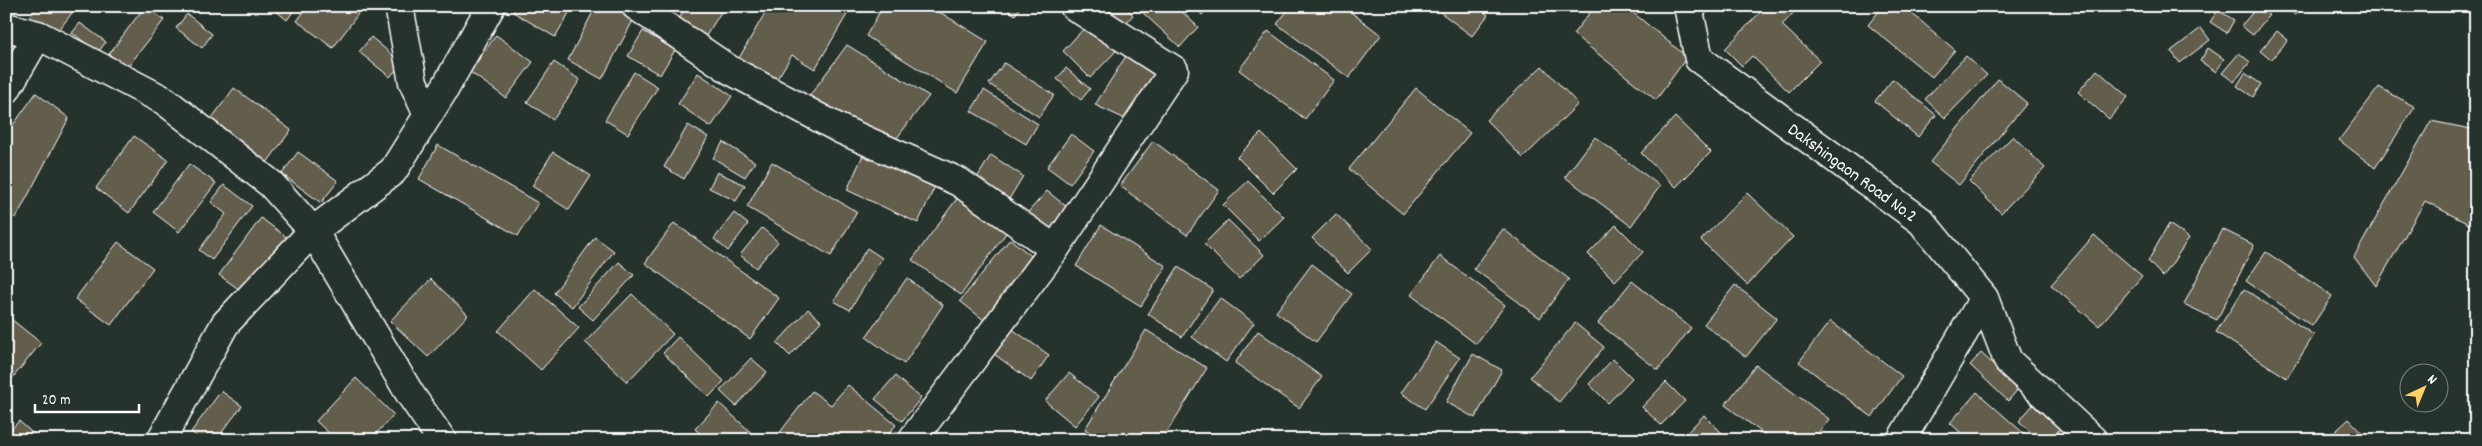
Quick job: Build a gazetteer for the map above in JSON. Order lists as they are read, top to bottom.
{
  "streets": {
    "street": ["Dakshingaon Road No.2"]
  },
  "scale_bar": "20 m",
  "north": "top right"
}
